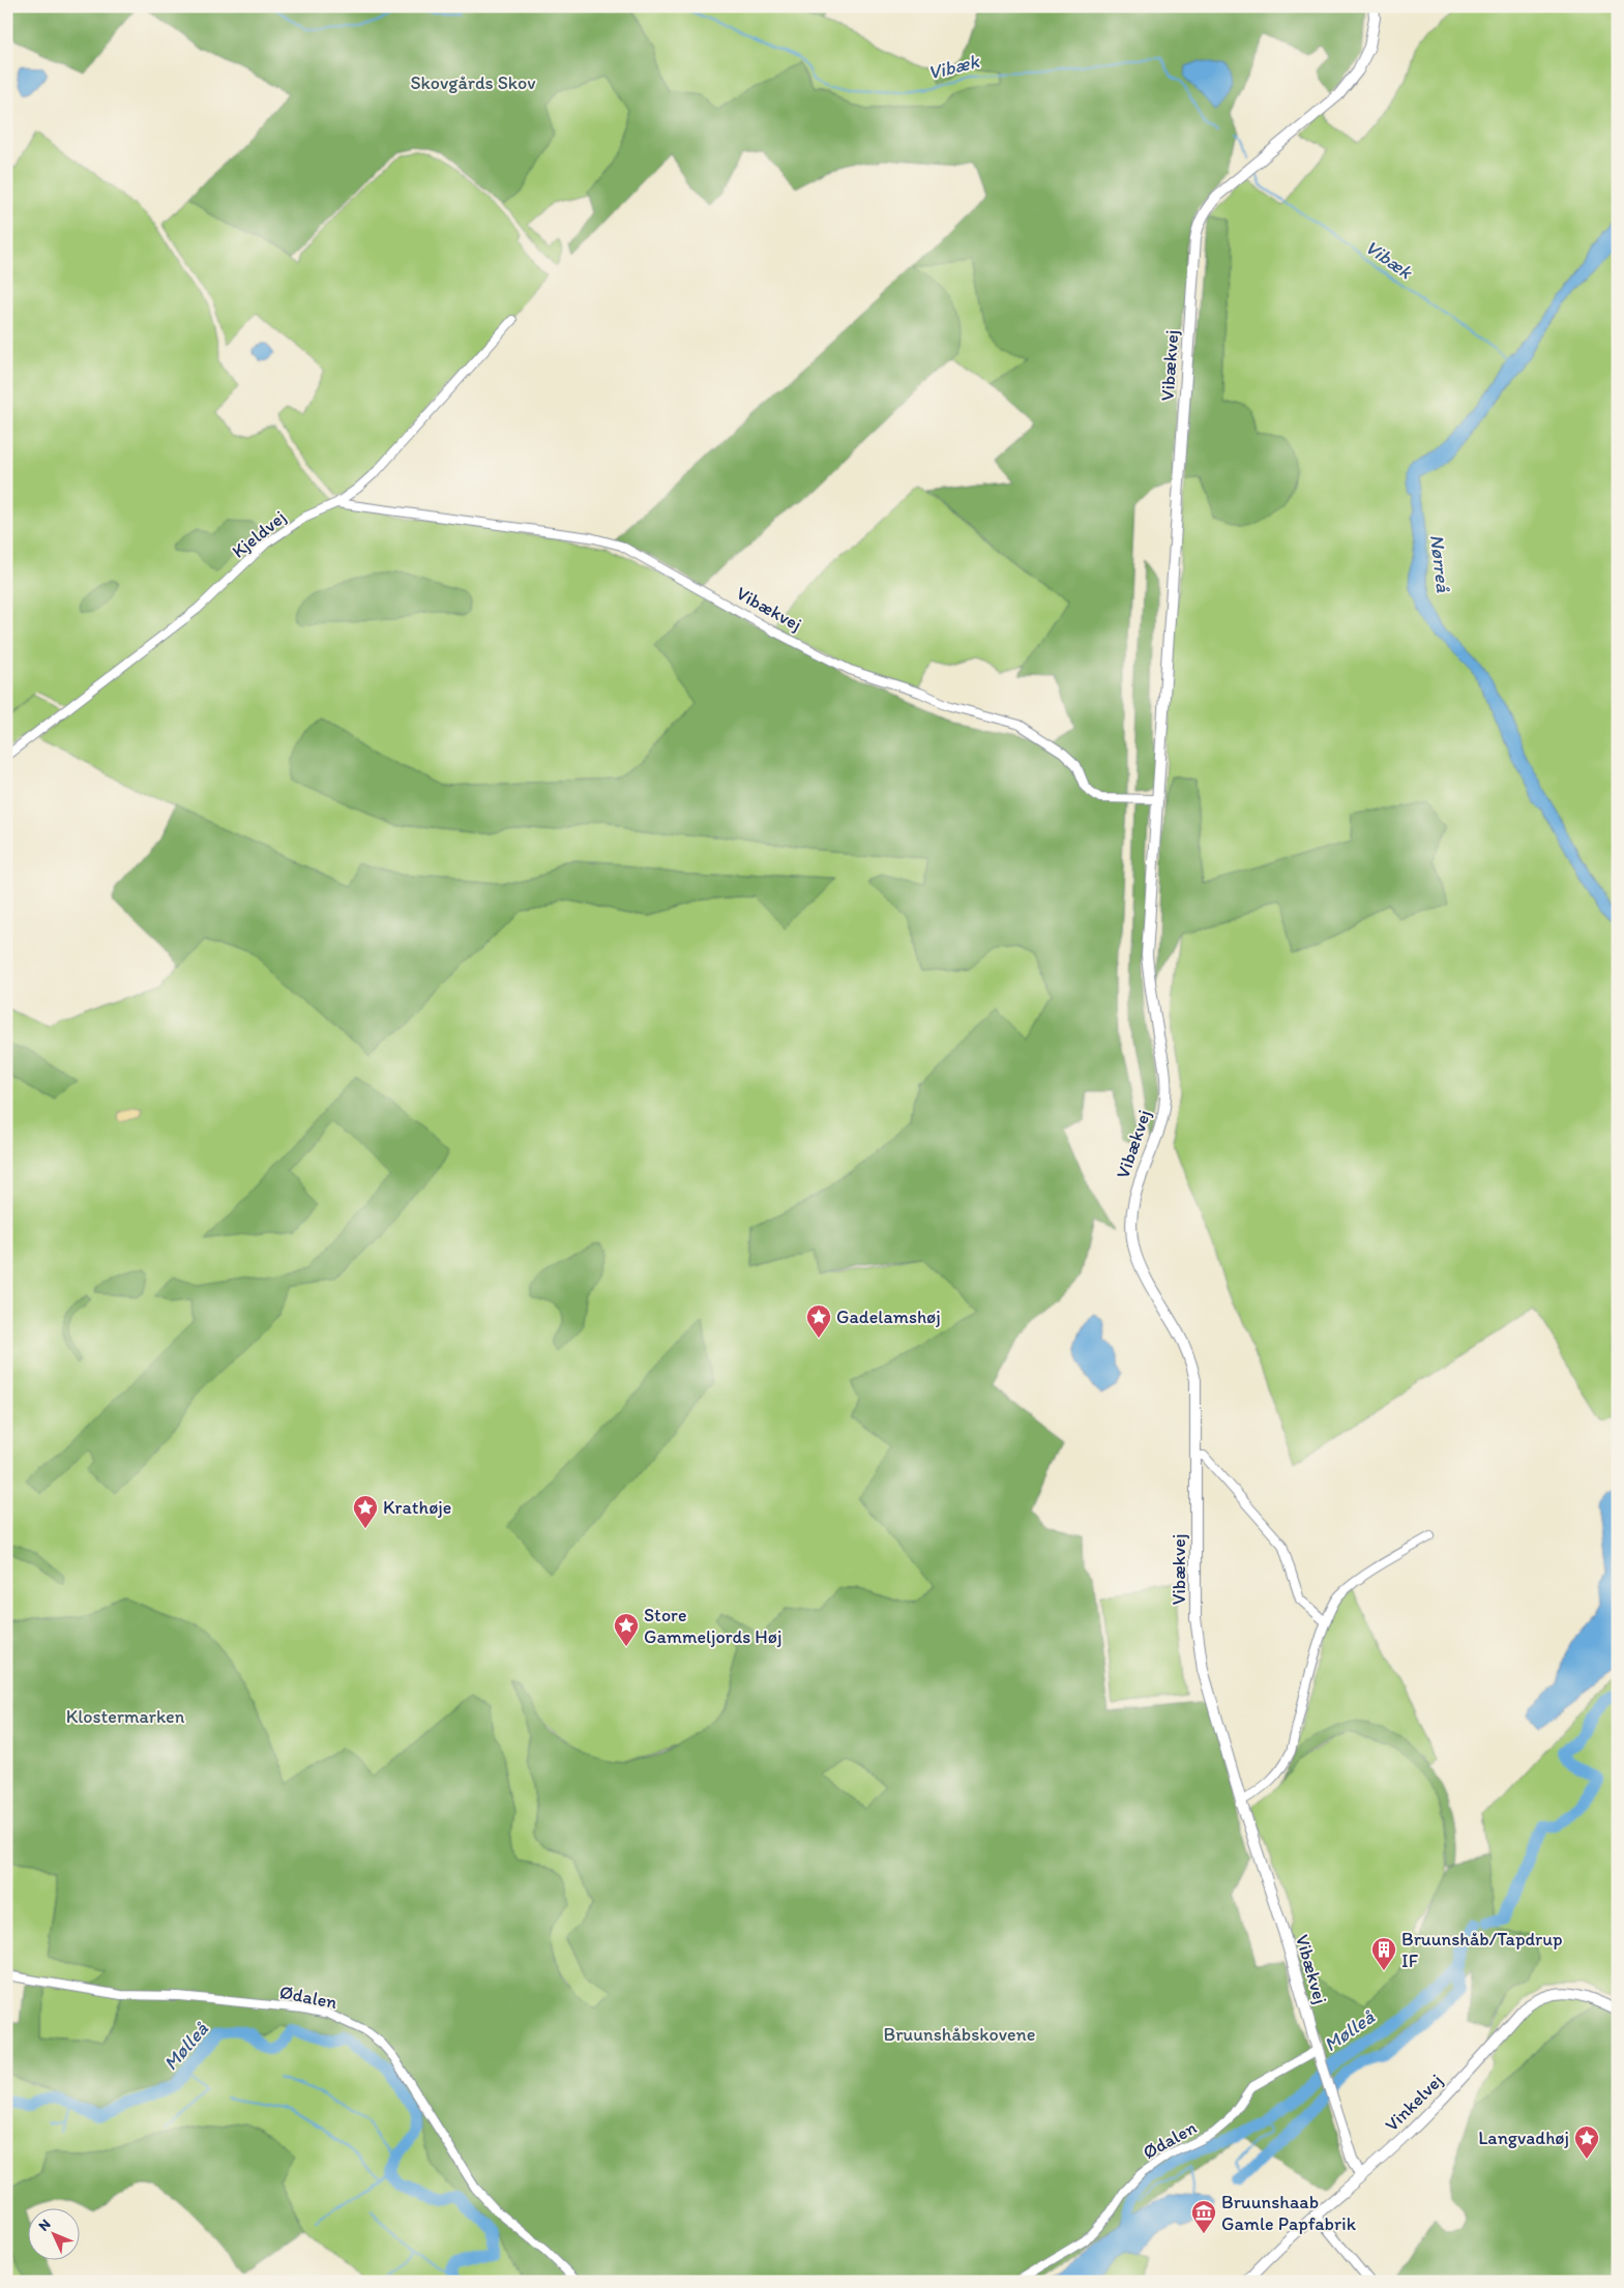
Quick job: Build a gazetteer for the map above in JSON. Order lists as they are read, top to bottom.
{
  "streets": {
    "street": [
      "Vibækvej",
      "Kjeldvej",
      "Ødalen",
      "Vinkelvej"
    ]
  },
  "crossings": [
    ["Vibækvej", "Kjeldvej"],
    ["Vibækvej", "Ødalen"],
    ["Vibækvej", "Vinkelvej"]
  ],
  "water": ["Vibæk", "Nørreå", "Mølleå"],
  "parks": ["Skovgårds Skov", "Klostermarken", "Bruunshåbskovene"],
  "places": {
    "place": [
      "Gadelamshøj",
      "Krathøje",
      "Store Gammeljords Høj",
      "Langvadhøj"
    ],
    "building": ["Bruunshåb/Tapdrup IF"],
    "museum": ["Bruunshaab Gamle Papfabrik"]
  },
  "north": "top left"
}
